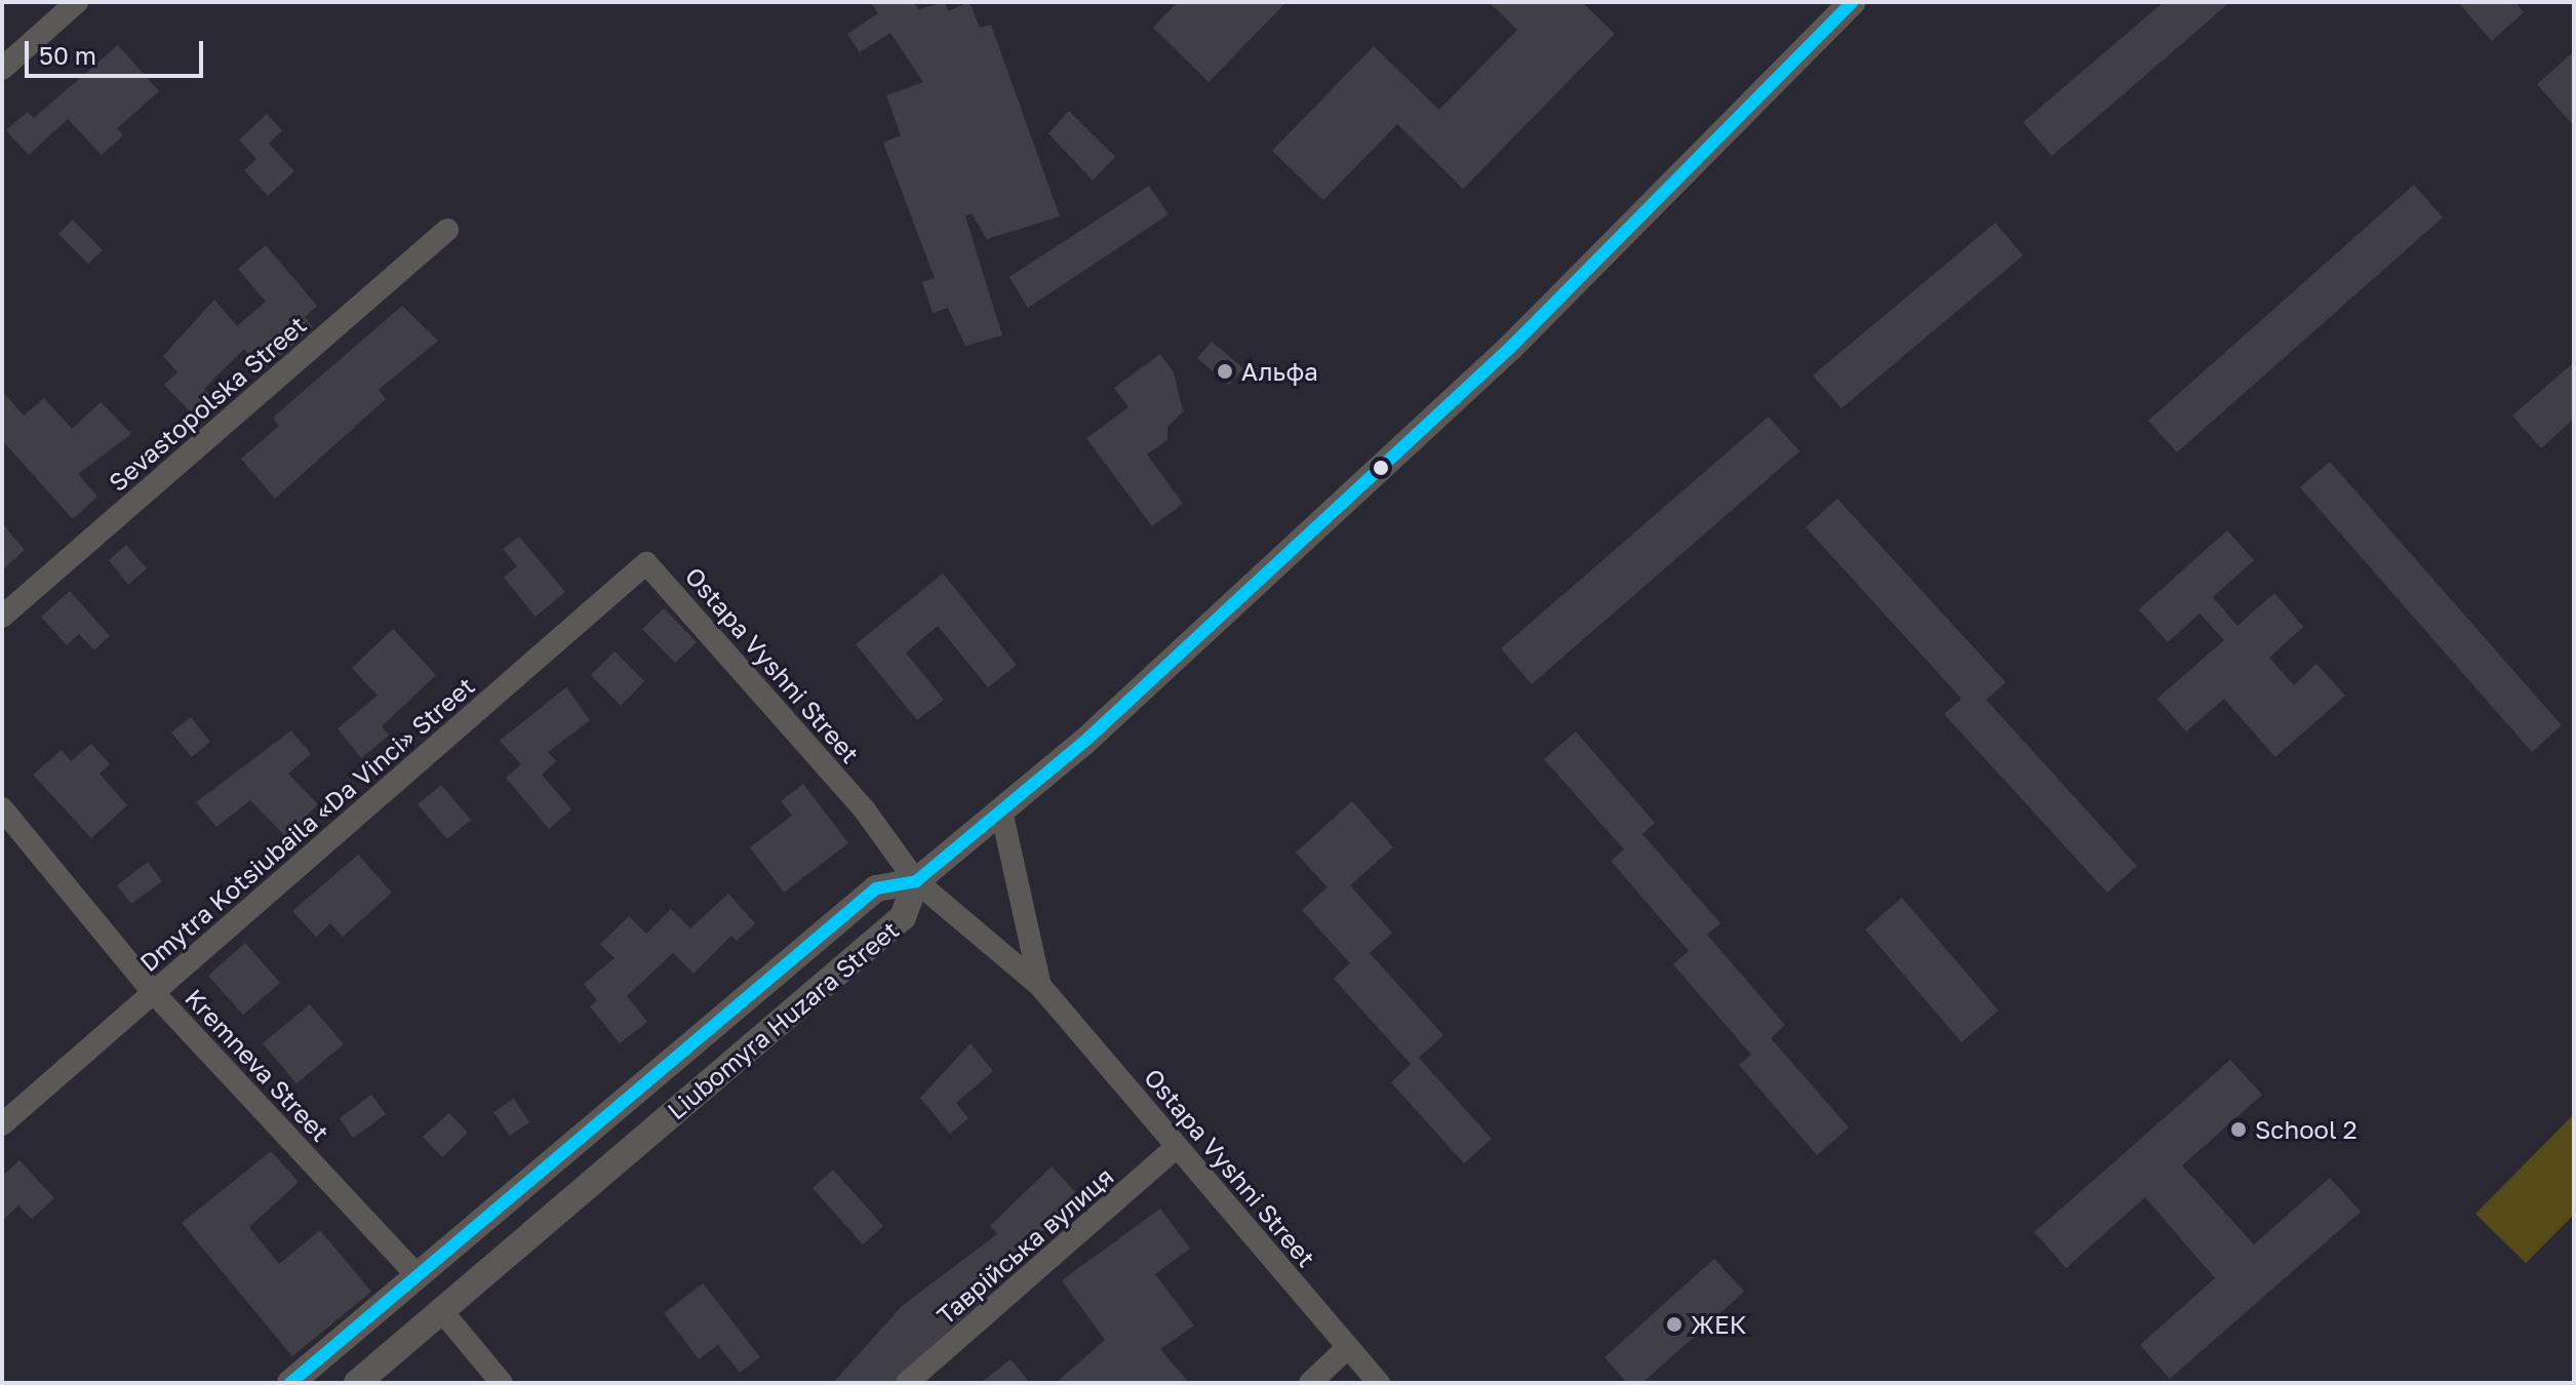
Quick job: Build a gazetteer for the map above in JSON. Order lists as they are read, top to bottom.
{
  "streets": {
    "street": [
      "Sevastopolska Street",
      "Ostapa Vyshni Street",
      "Dmytra Kotsiubaila «Da Vinci» Street",
      "Liubomyra Huzara Street",
      "Kremneva Street",
      "Таврійська вулиця"
    ]
  },
  "crossings": [
    ["Ostapa Vyshni Street", "Dmytra Kotsiubaila «Da Vinci» Street"],
    ["Ostapa Vyshni Street", "Liubomyra Huzara Street"],
    ["Ostapa Vyshni Street", "Таврійська вулиця"],
    ["Dmytra Kotsiubaila «Da Vinci» Street", "Kremneva Street"],
    ["Liubomyra Huzara Street", "Kremneva Street"]
  ],
  "places": ["Альфа", "School 2", "ЖЕК"],
  "scale_bar": "50 m"
}
